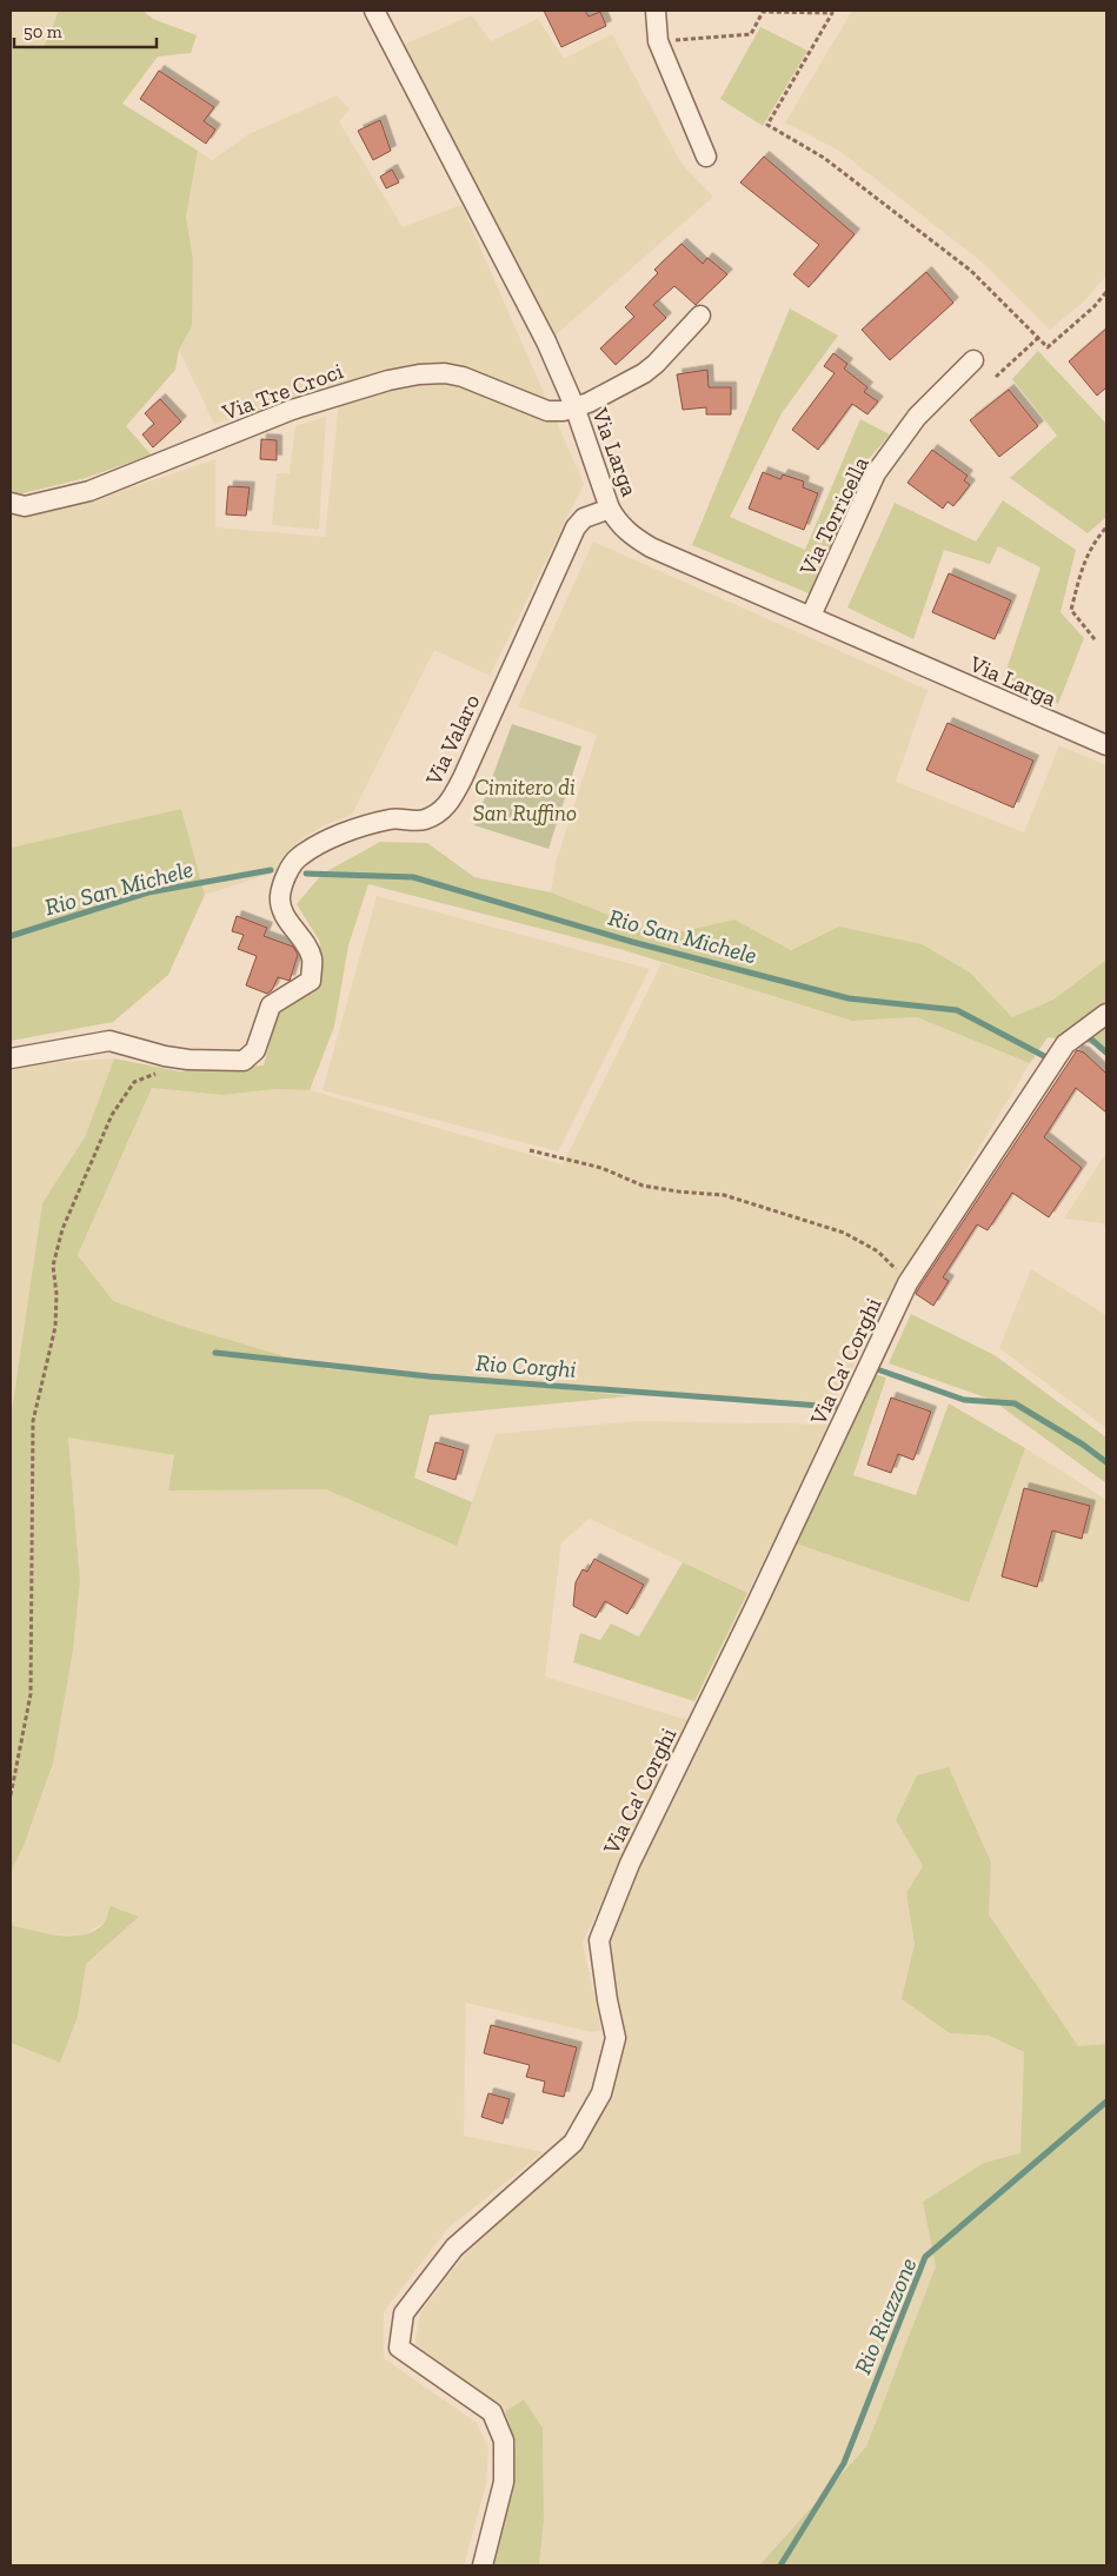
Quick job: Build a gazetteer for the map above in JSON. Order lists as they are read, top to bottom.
{
  "streets": {
    "street": [
      "Via Tre Croci",
      "Via Larga",
      "Via Torricella",
      "Via Valaro",
      "Via Ca' Corghi"
    ]
  },
  "crossings": [
    ["Via Tre Croci", "Via Larga"],
    ["Via Larga", "Via Torricella"],
    ["Via Larga", "Via Valaro"]
  ],
  "water": ["Rio San Michele", "Rio Corghi", "Rio Riazzone"],
  "parks": ["Cimitero di San Ruffino"],
  "scale_bar": "50 m"
}
